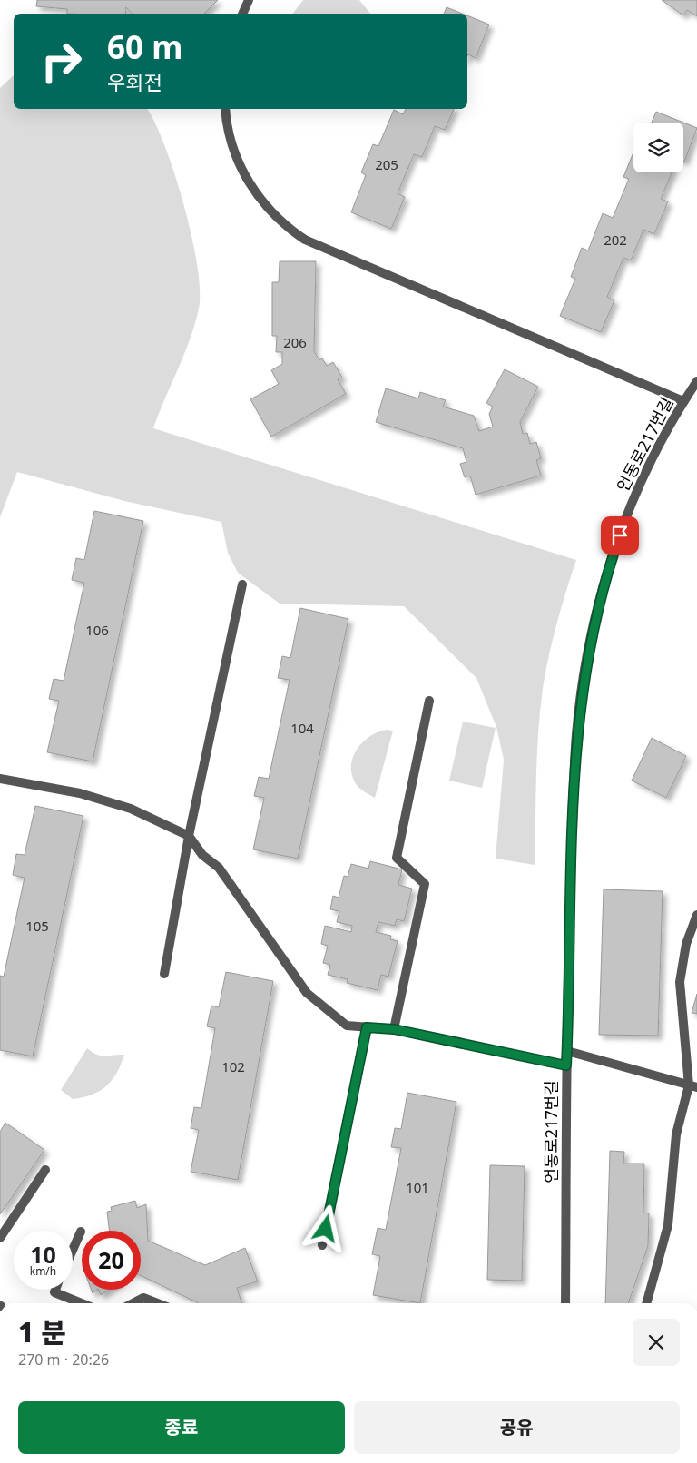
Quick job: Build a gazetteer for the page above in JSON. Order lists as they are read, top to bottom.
{
  "streets": {
    "street": ["언동로217번길"]
  },
  "house_numbers": [
    "205",
    "202",
    "206",
    "106",
    "104",
    "105",
    "102",
    "101"
  ],
  "page": {
    "turn": ["60 m", "우회전"],
    "speed": "10 km/h",
    "limit": "20",
    "heading": ["1 분", "270 m · 20:26"],
    "buttons": ["종료", "공유"]
  }
}
